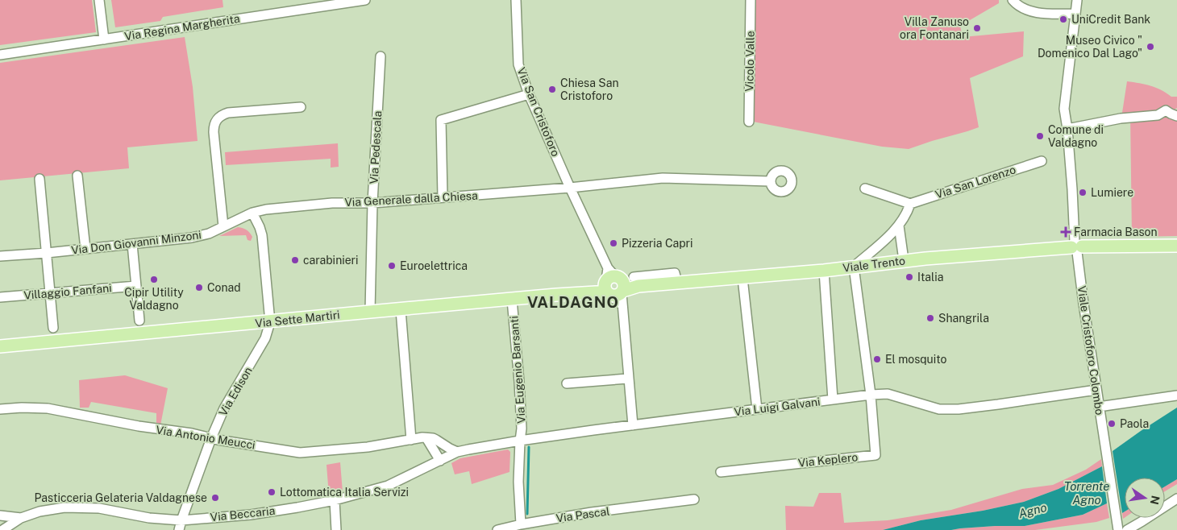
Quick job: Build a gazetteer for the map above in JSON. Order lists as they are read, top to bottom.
{
  "streets": {
    "main road": ["Viale Trento", "Via Sette Martiri"],
    "street": [
      "Via Regina Margherita",
      "Vicolo Valle",
      "Via San Cristoforo",
      "Via Pedescala",
      "Via San Lorenzo",
      "Via Generale dalla Chiesa",
      "Via Don Giovanni Minzoni",
      "Villaggio Fanfani",
      "Viale Cristoforo Colombo",
      "Via Eugenio Barsanti",
      "Via Edison",
      "Via Luigi Galvani",
      "Via Antonio Meucci",
      "Via Keplero",
      "Via Beccaria",
      "Via Pascal"
    ]
  },
  "crossings": [
    ["Via San Cristoforo", "Via Generale dalla Chiesa"],
    ["Via San Cristoforo", "Via Sette Martiri"],
    ["Via San Cristoforo", "Via Luigi Galvani"],
    ["Via Pedescala", "Via Generale dalla Chiesa"],
    ["Via Pedescala", "Via Sette Martiri"],
    ["Via Generale dalla Chiesa", "Via Don Giovanni Minzoni"],
    ["Viale Trento", "Via Sette Martiri"],
    ["Viale Trento", "Viale Cristoforo Colombo"],
    ["Via Sette Martiri", "Via Eugenio Barsanti"],
    ["Via Sette Martiri", "Via Edison"],
    ["Viale Cristoforo Colombo", "Via Luigi Galvani"],
    ["Via Eugenio Barsanti", "Via Luigi Galvani"],
    ["Via Edison", "Via Antonio Meucci"],
    ["Via Edison", "Via Beccaria"],
    ["Via Luigi Galvani", "Via Antonio Meucci"],
    ["Via Luigi Galvani", "Via Keplero"],
    ["Via Luigi Galvani", "Via Beccaria"],
    ["Via Antonio Meucci", "Via Beccaria"]
  ],
  "districts": ["VALDAGNO"],
  "water": ["Torrente Agno", "Agno"],
  "places": {
    "other": [
      "UniCredit Bank",
      "Villa Zanuso ora Fontanari",
      "Museo Civico \" Domenico Dal Lago\"",
      "Chiesa San Cristoforo",
      "Comune di Valdagno",
      "Lumiere",
      "Pizzeria Capri",
      "carabinieri",
      "Euroelettrica",
      "Italia",
      "Cipir Utility Valdagno",
      "Conad",
      "Shangrila",
      "El mosquito",
      "Paola",
      "Lottomatica Italia Servizi",
      "Pasticceria Gelateria Valdagnese"
    ],
    "health": ["Farmacia Bason"]
  },
  "north": "right"
}
